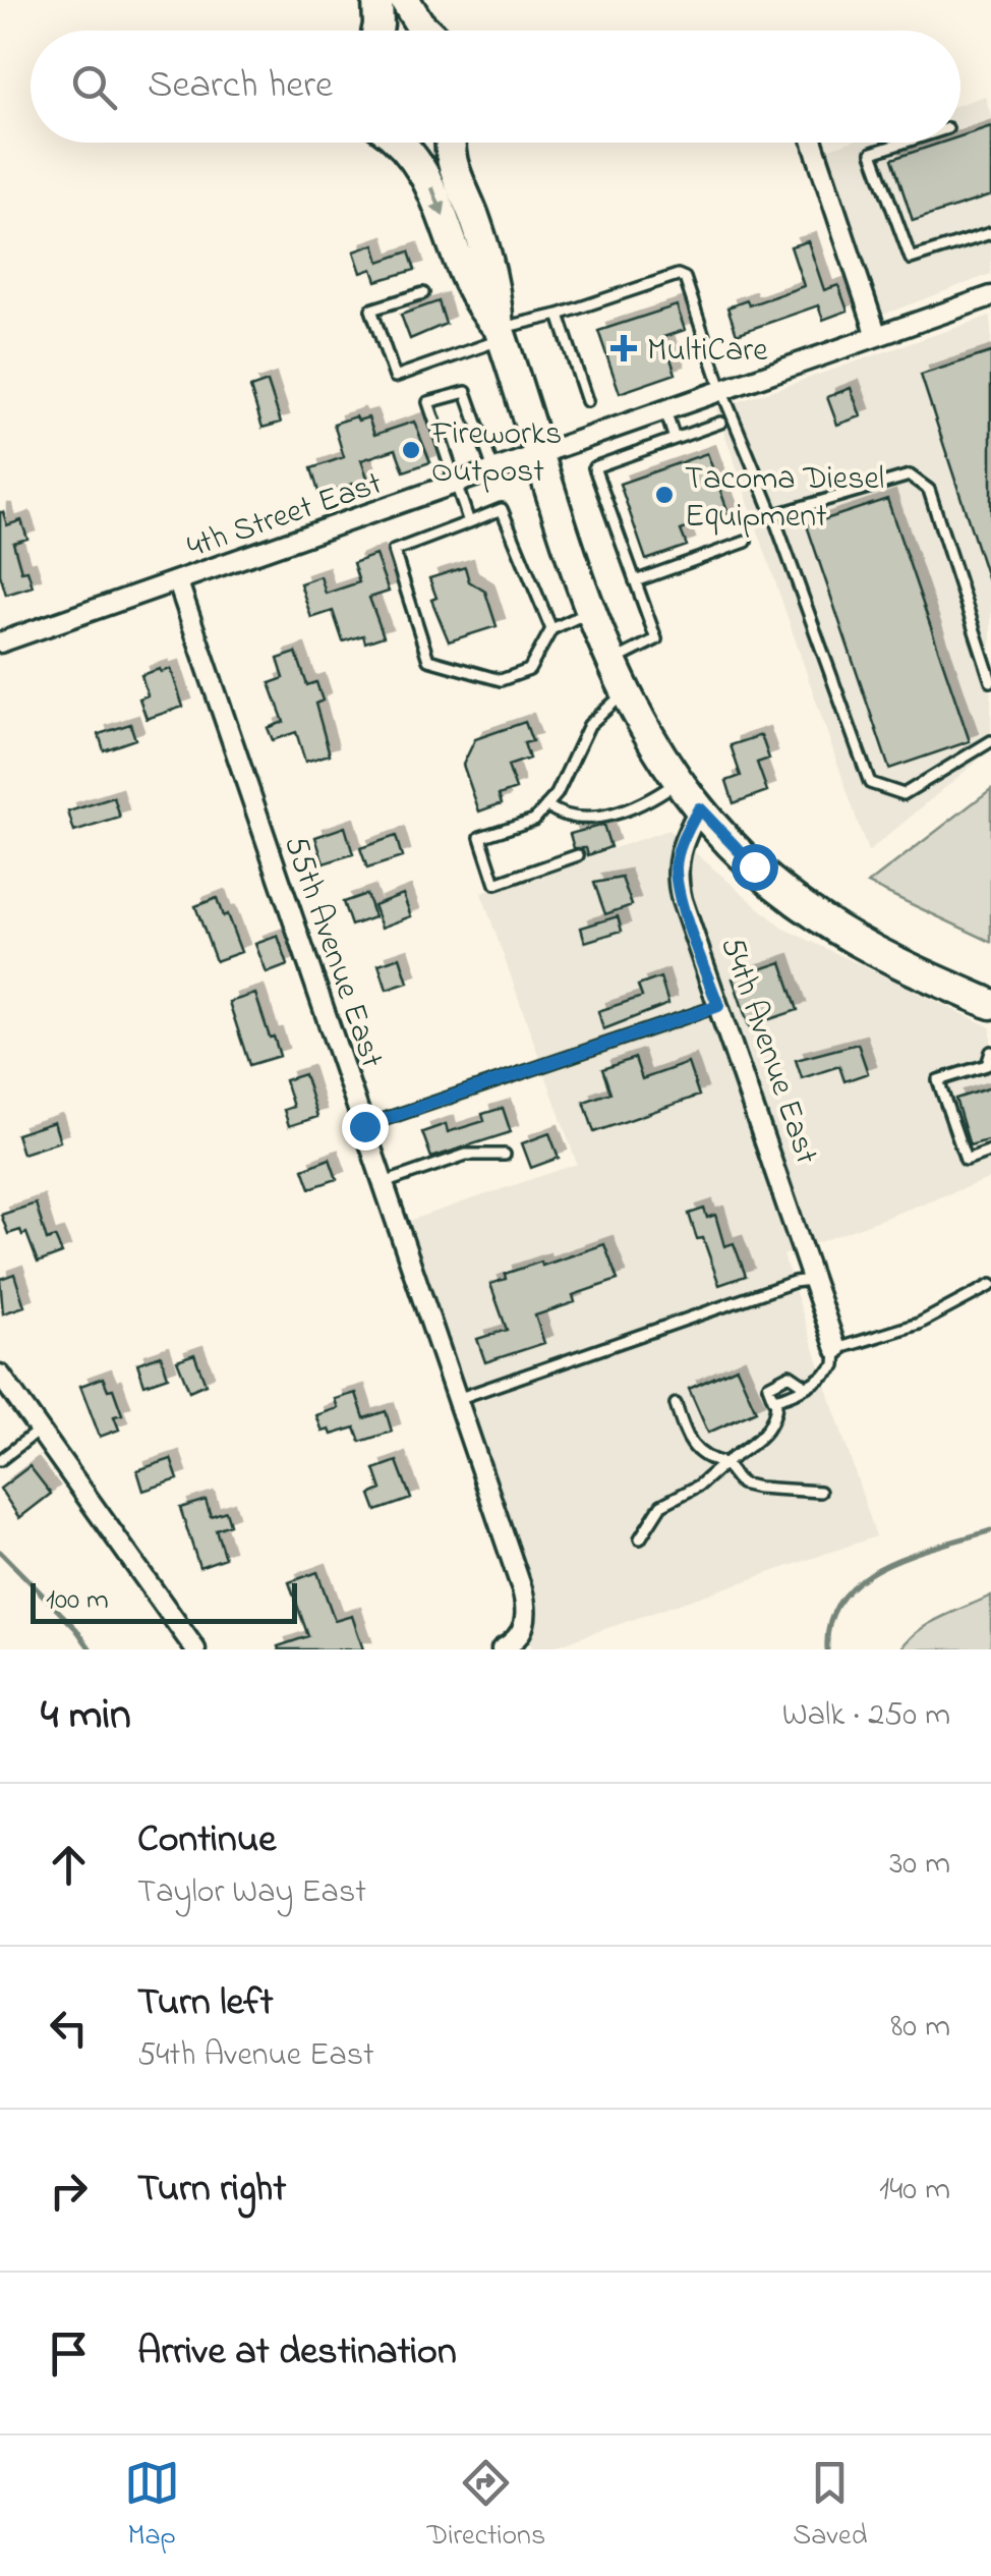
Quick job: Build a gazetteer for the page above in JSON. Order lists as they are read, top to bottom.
{
  "streets": {
    "street": ["4th Street East", "55th Avenue East", "54th Avenue East"]
  },
  "crossings": [
    ["4th Street East", "55th Avenue East"]
  ],
  "places": {
    "health": ["MultiCare"],
    "other": ["Fireworks Outpost", "Tacoma Diesel Equipment"]
  },
  "scale_bar": "100 m",
  "page": {
    "search": "Search here",
    "scale": "100 m",
    "heading": ["4 min", "Walk · 250 m"],
    "list": [
      ["Continue", "Taylor Way East", "30 m"],
      ["Turn left", "54th Avenue East", "80 m"],
      ["Turn right", "140 m"],
      "Arrive at destination"
    ],
    "nav": ["Map", "Directions", "Saved"]
  }
}
